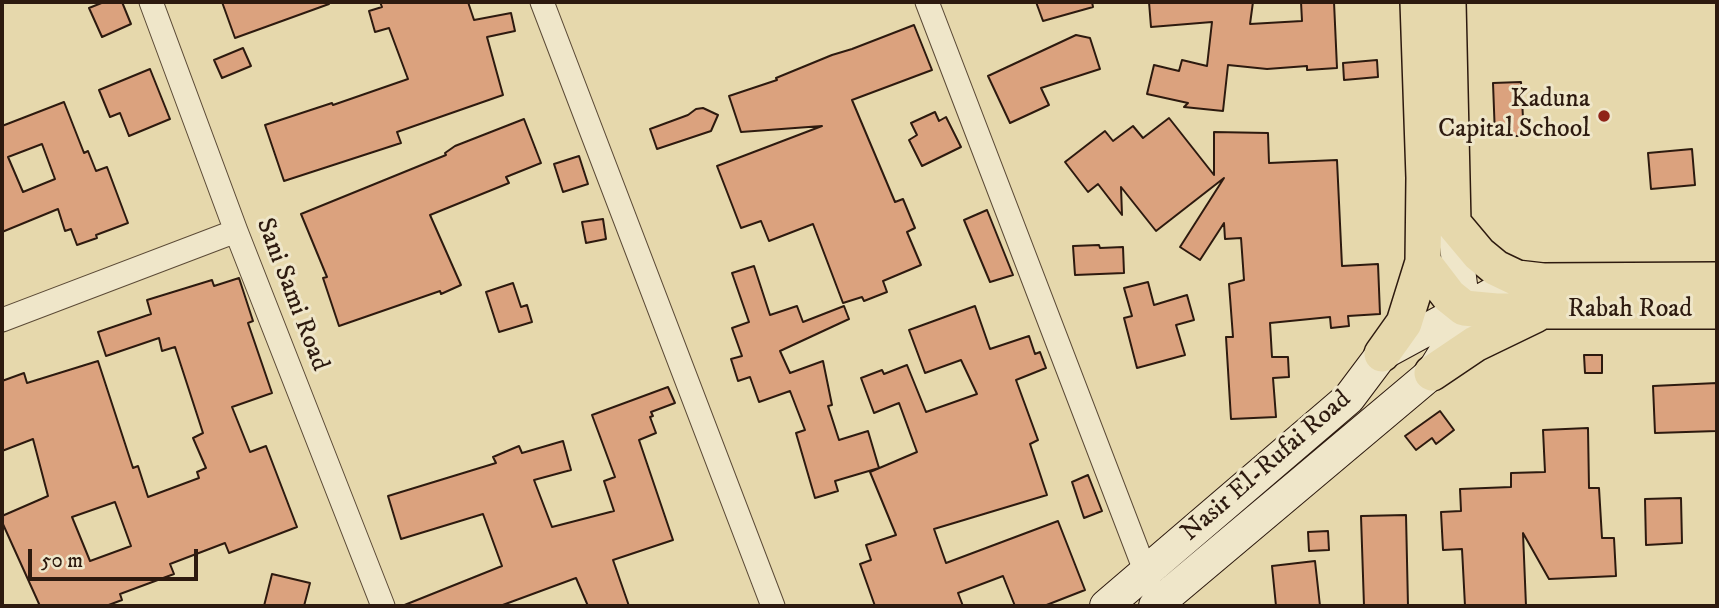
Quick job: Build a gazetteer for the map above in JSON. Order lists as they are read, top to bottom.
{
  "streets": {
    "main road": ["Rabah Road", "Nasir El-Rufai Road"],
    "street": ["Sani Sami Road"]
  },
  "places": ["Kaduna Capital School"],
  "scale_bar": "50 m"
}
